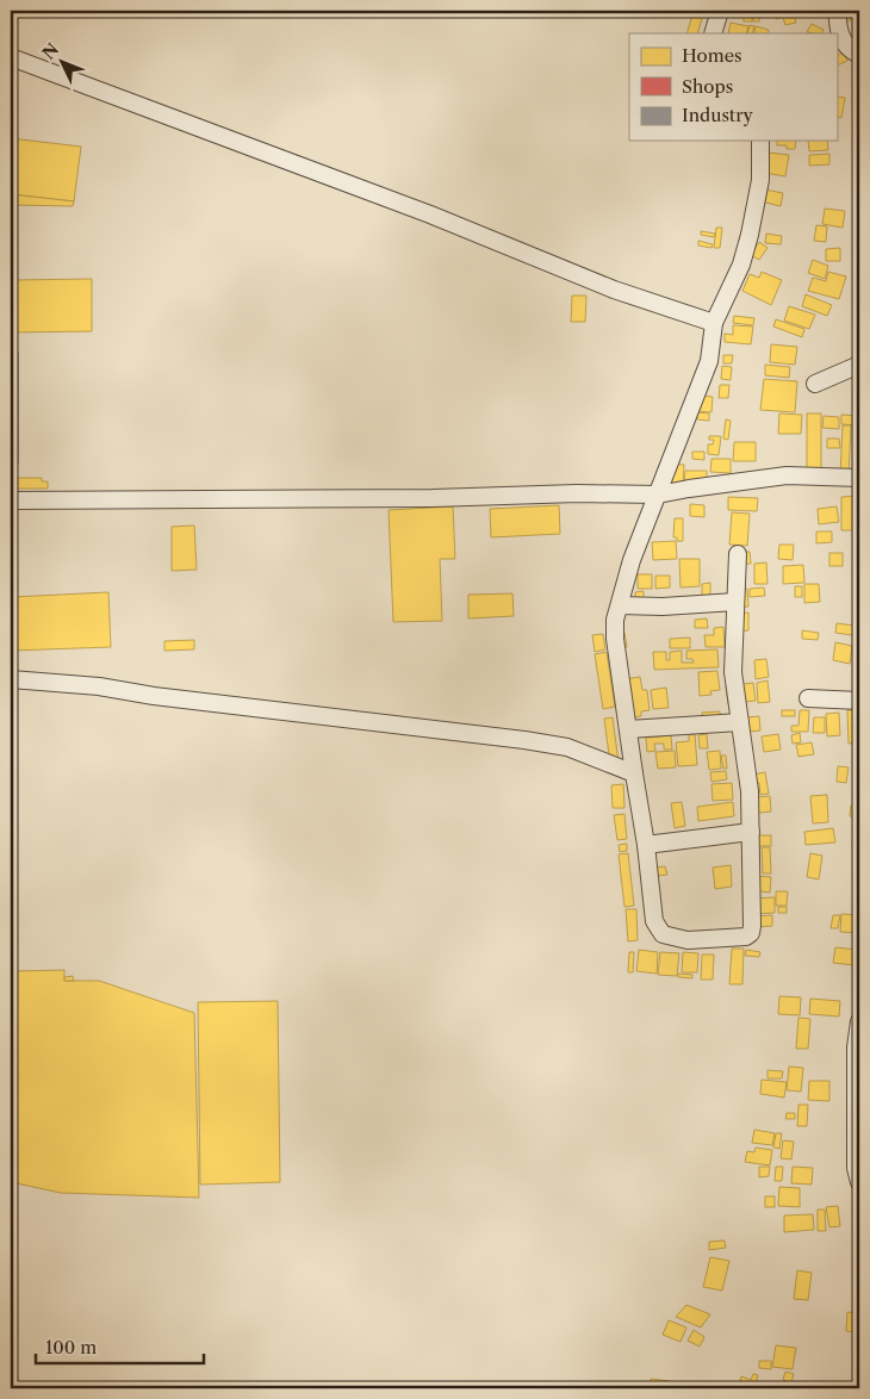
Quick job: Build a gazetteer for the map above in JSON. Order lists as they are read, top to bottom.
{
  "legend": ["Homes", "Shops", "Industry"],
  "scale_bar": "100 m",
  "north": "top left"
}
